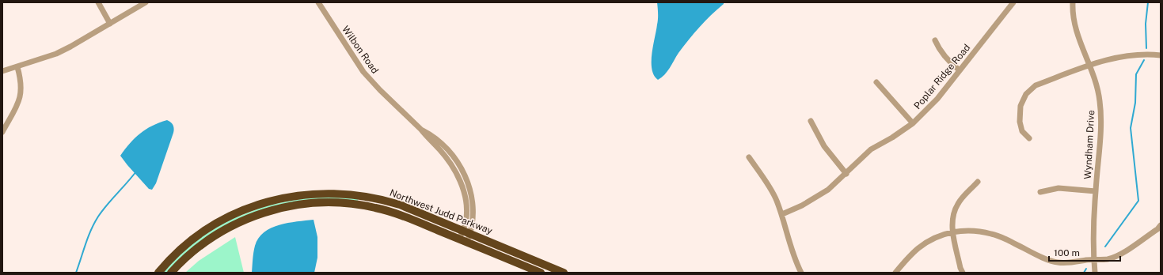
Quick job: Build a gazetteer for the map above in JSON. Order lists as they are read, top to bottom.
{
  "streets": {
    "highway": ["Northwest Judd Parkway"],
    "street": ["Wilbon Road", "Poplar Ridge Road", "Wyndham Drive"]
  },
  "crossings": [
    ["Wilbon Road", "Northwest Judd Parkway"]
  ],
  "scale_bar": "100 m"
}
